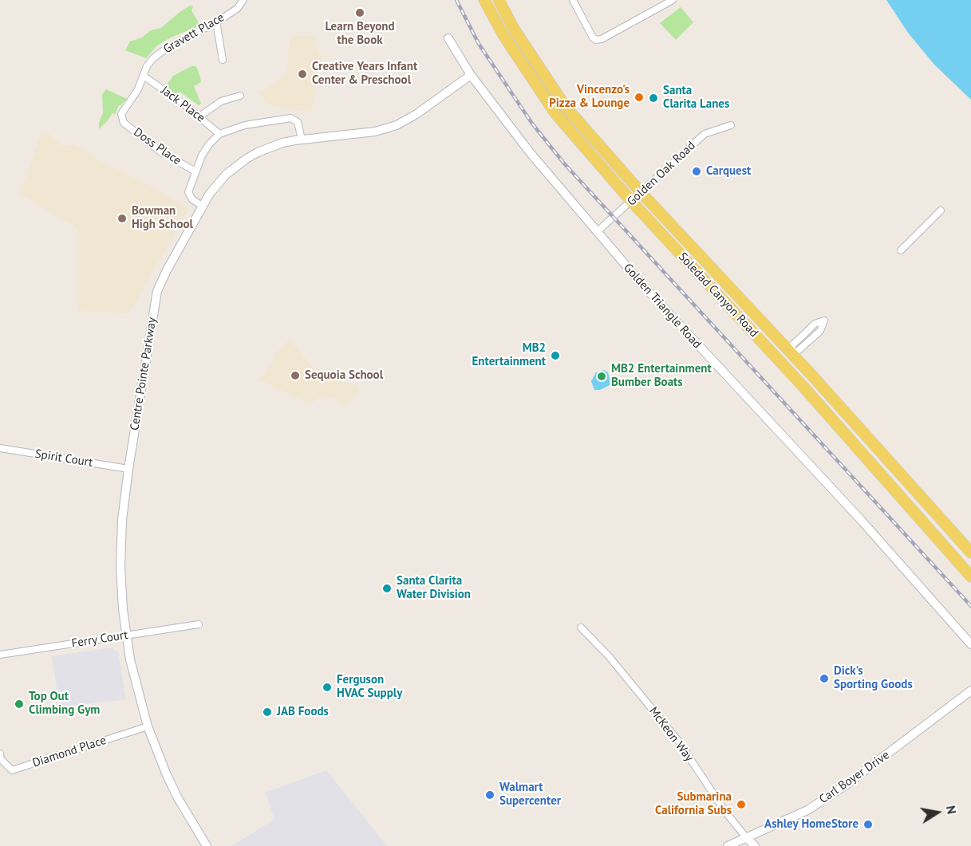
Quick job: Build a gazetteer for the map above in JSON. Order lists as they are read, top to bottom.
{
  "streets": {
    "main road": ["Soledad Canyon Road"],
    "street": [
      "Gravett Place",
      "Jack Place",
      "Doss Place",
      "Golden Oak Road",
      "Golden Triangle Road",
      "Centre Pointe Parkway",
      "Spirit Court",
      "Ferry Court",
      "McKeon Way",
      "Diamond Place",
      "Carl Boyer Drive"
    ]
  },
  "crossings": [
    ["Gravett Place", "Jack Place"],
    ["Gravett Place", "Doss Place"],
    ["Golden Oak Road", "Soledad Canyon Road"],
    ["Golden Oak Road", "Golden Triangle Road"],
    ["Golden Triangle Road", "Centre Pointe Parkway"],
    ["Centre Pointe Parkway", "Spirit Court"],
    ["Centre Pointe Parkway", "Ferry Court"],
    ["Centre Pointe Parkway", "Diamond Place"],
    ["McKeon Way", "Carl Boyer Drive"]
  ],
  "places": [
    "Learn Beyond the Book",
    "Creative Years Infant Center & Preschool",
    "Vincenzo's Pizza & Lounge",
    "Santa Clarita Lanes",
    "Carquest",
    "Bowman High School",
    "MB2 Entertainment",
    "Sequoia School",
    "MB2 Entertainment Bumber Boats",
    "Santa Clarita Water Division",
    "Dick's Sporting Goods",
    "Ferguson HVAC Supply",
    "Top Out Climbing Gym",
    "JAB Foods",
    "Walmart Supercenter",
    "Submarina California Subs",
    "Ashley HomeStore"
  ],
  "north": "right"
}
